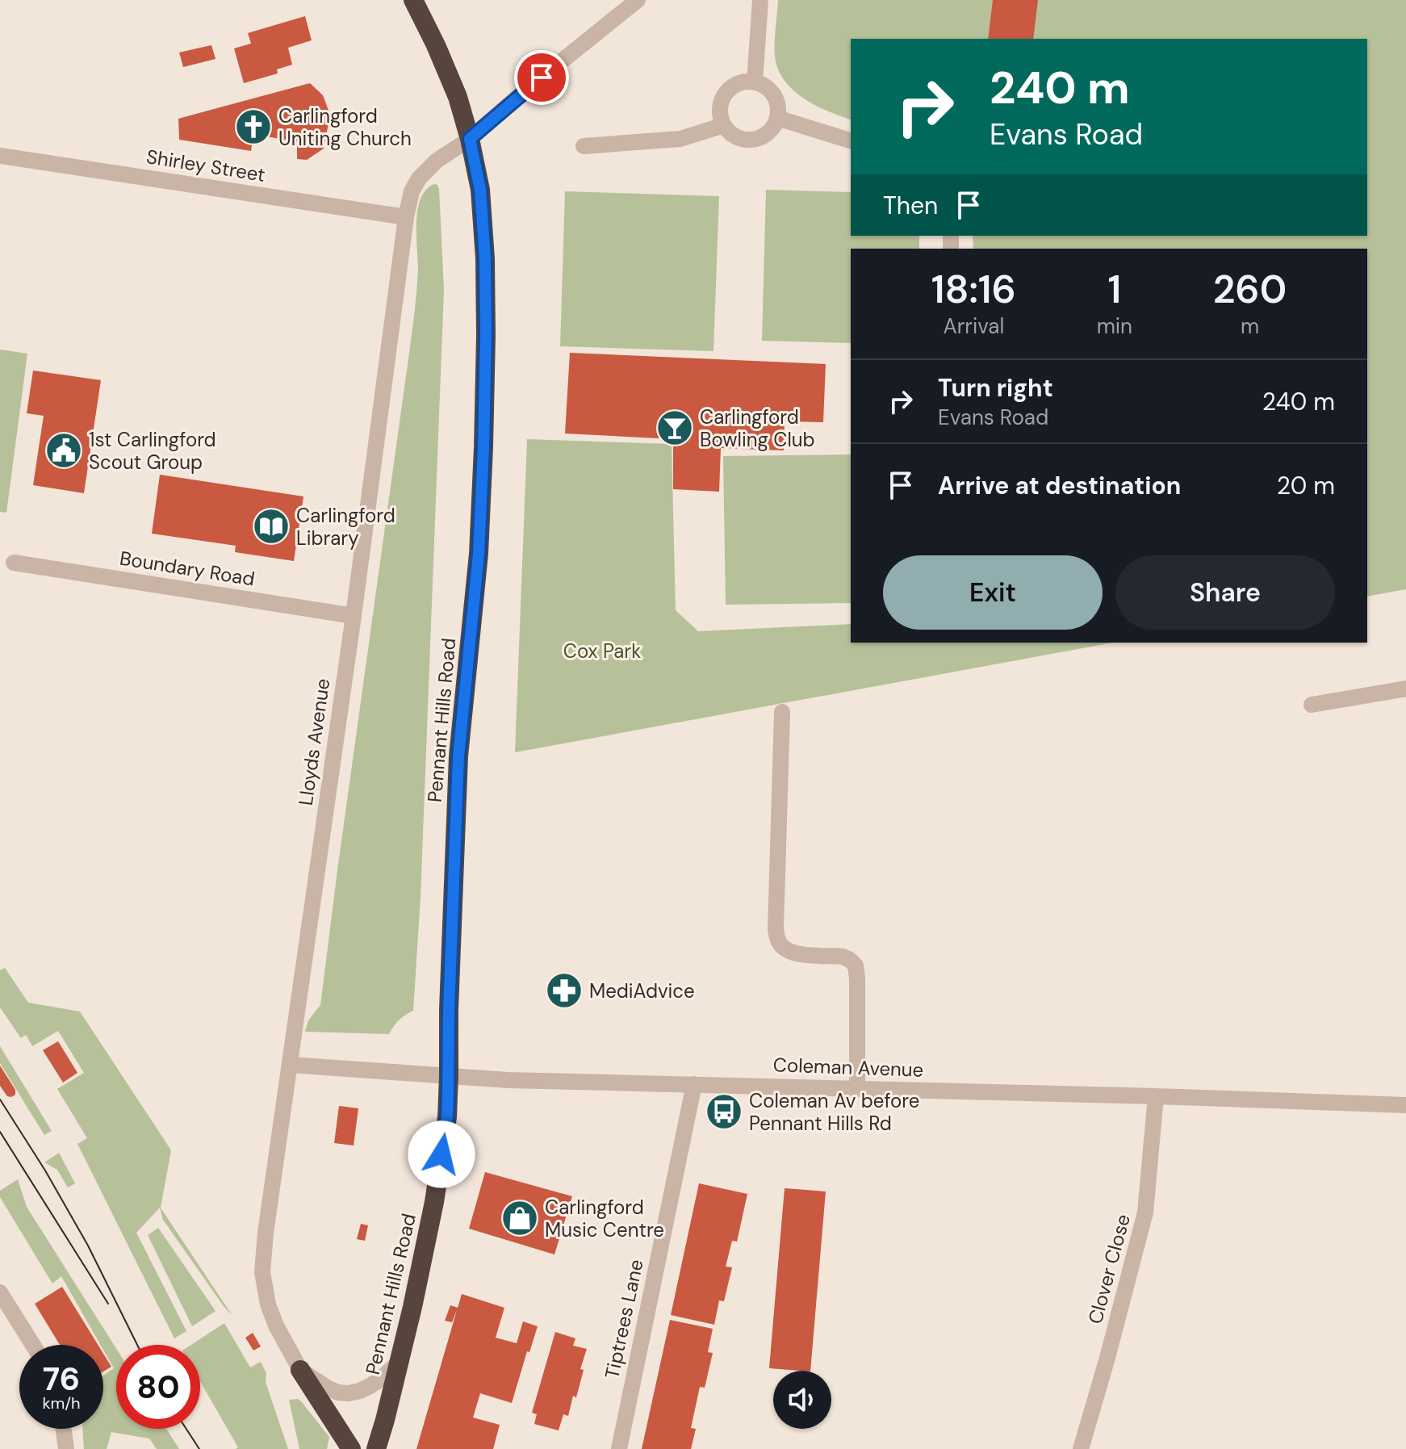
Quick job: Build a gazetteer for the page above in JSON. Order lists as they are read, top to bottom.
{
  "streets": {
    "highway": ["Pennant Hills Road"],
    "street": [
      "Shirley Street",
      "Boundary Road",
      "Lloyds Avenue",
      "Coleman Avenue",
      "Clover Close",
      "Tiptrees Lane"
    ]
  },
  "crossings": [
    ["Shirley Street", "Lloyds Avenue"],
    ["Boundary Road", "Lloyds Avenue"],
    ["Pennant Hills Road", "Lloyds Avenue"],
    ["Pennant Hills Road", "Coleman Avenue"],
    ["Lloyds Avenue", "Coleman Avenue"],
    ["Coleman Avenue", "Clover Close"],
    ["Coleman Avenue", "Tiptrees Lane"]
  ],
  "parks": ["Cox Park"],
  "places": {
    "church": ["Carlingford Uniting Church"],
    "bar": ["Carlingford Bowling Club"],
    "public building": ["1st Carlingford Scout Group"],
    "library": ["Carlingford Library"],
    "pharmacy": ["MediAdvice"],
    "bus stop": ["Coleman Av before Pennant Hills Rd"],
    "shop": ["Carlingford Music Centre"]
  },
  "page": {
    "turn": ["240 m", "Evans Road"],
    "then": "Then",
    "eta": [
      "18:16",
      "Arrival",
      "1",
      "min",
      "260",
      "m"
    ],
    "list": [
      {
        "name": "Turn right",
        "note": "Evans Road",
        "value": "240 m"
      },
      {
        "name": "Arrive at destination",
        "value": "20 m"
      }
    ],
    "buttons": ["Exit", "Share"],
    "speed": "76 km/h",
    "limit": "80"
  }
}
